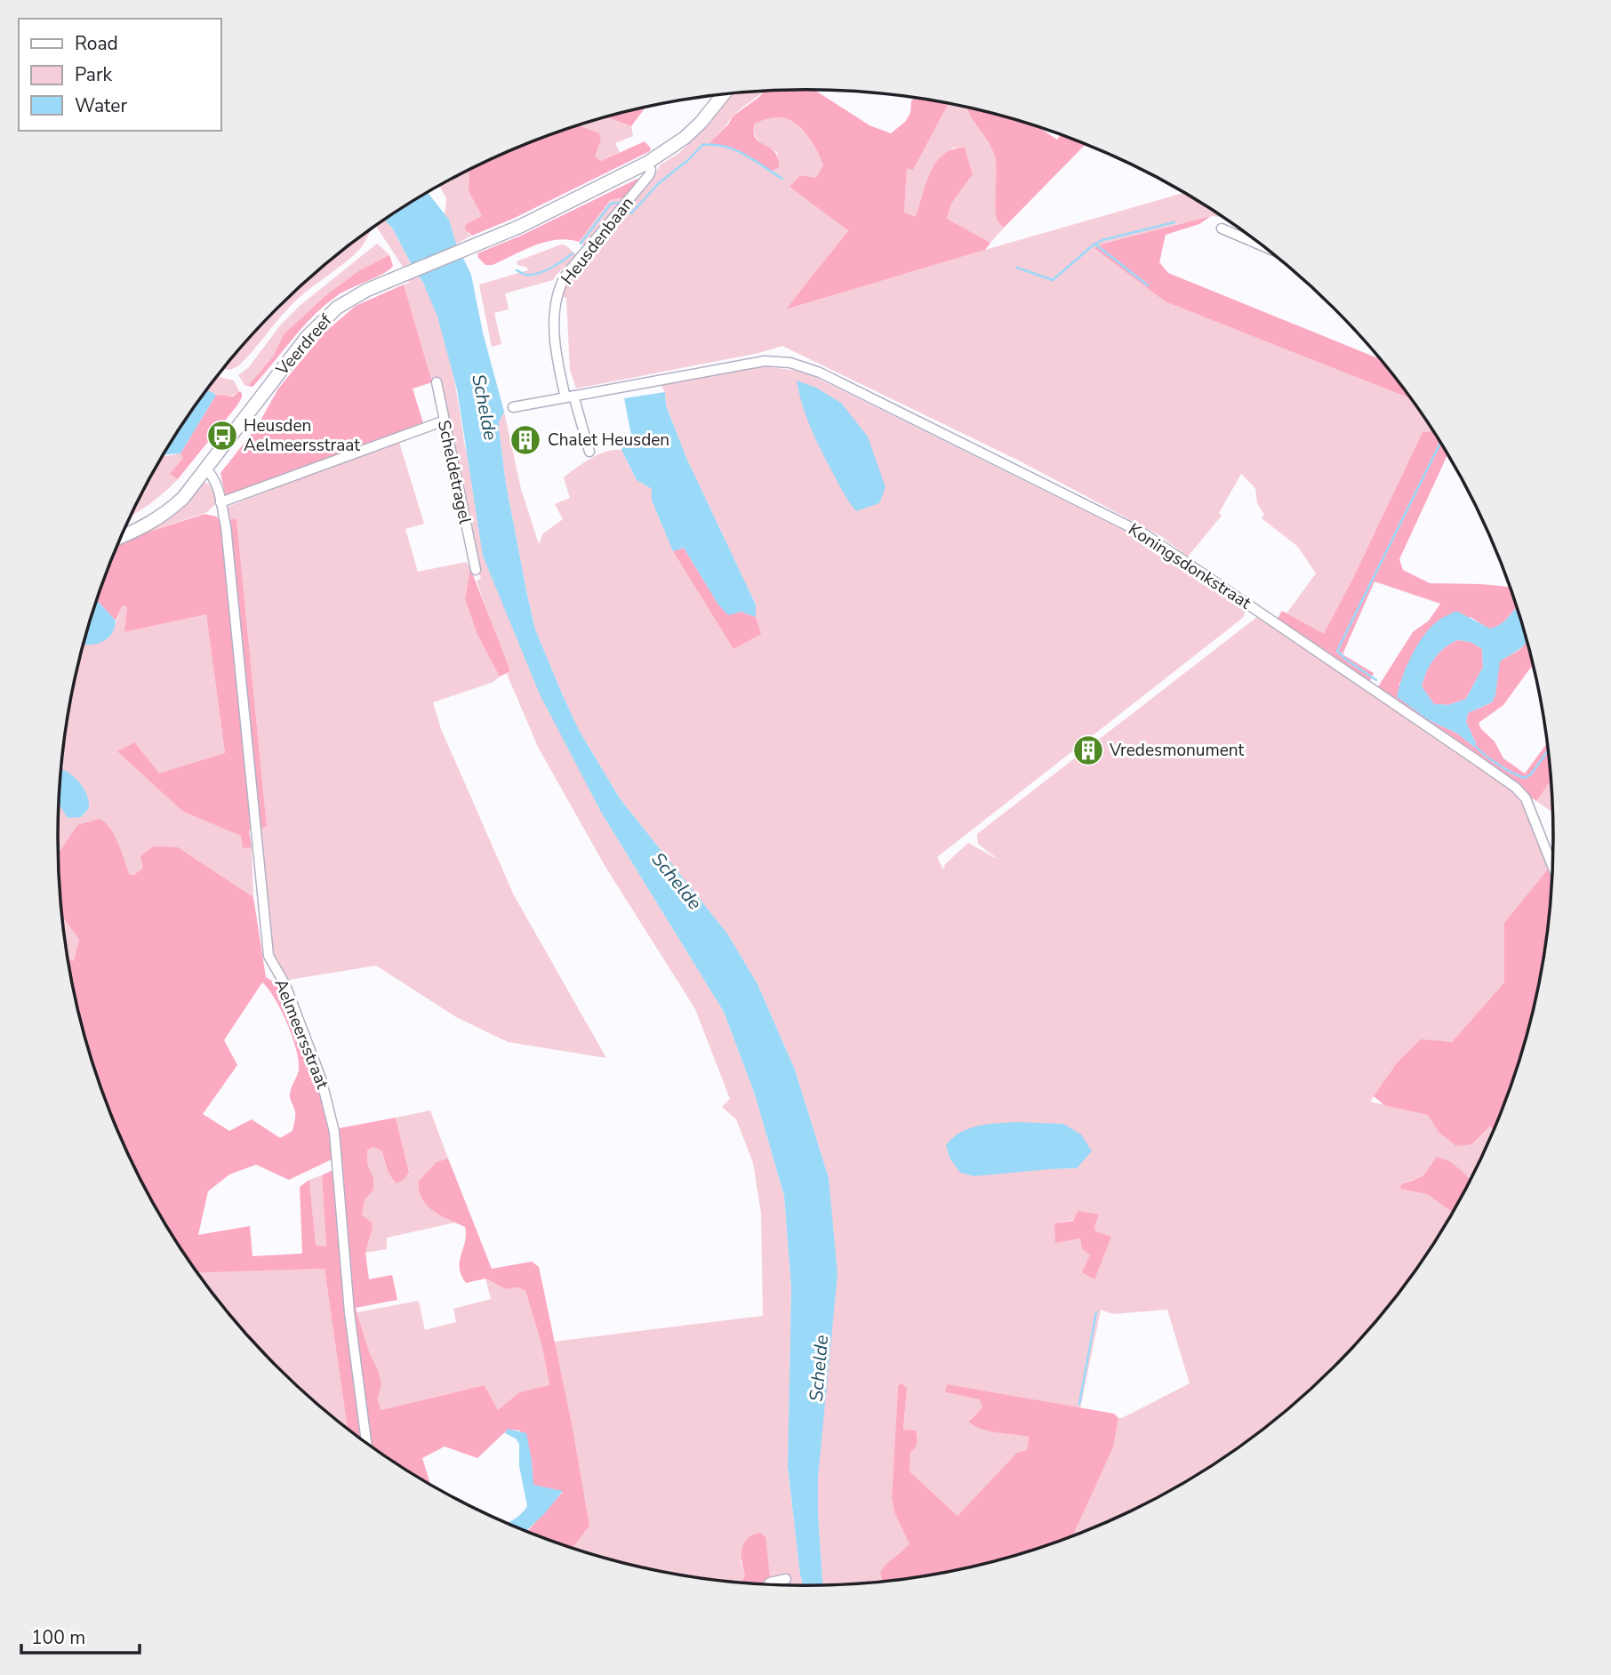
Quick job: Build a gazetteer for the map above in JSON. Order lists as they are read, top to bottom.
{
  "streets": {
    "main road": ["Heusdenbaan", "Veerdreef"],
    "street": ["Scheldetragel", "Koningsdonkstraat", "Aelmeersstraat"]
  },
  "crossings": [
    ["Heusdenbaan", "Veerdreef"],
    ["Heusdenbaan", "Koningsdonkstraat"]
  ],
  "water": ["Schelde"],
  "places": {
    "bus stop": ["Heusden Aelmeersstraat"],
    "building": ["Chalet Heusden", "Vredesmonument"]
  },
  "legend": ["Road", "Park", "Water"],
  "scale_bar": "100 m"
}
